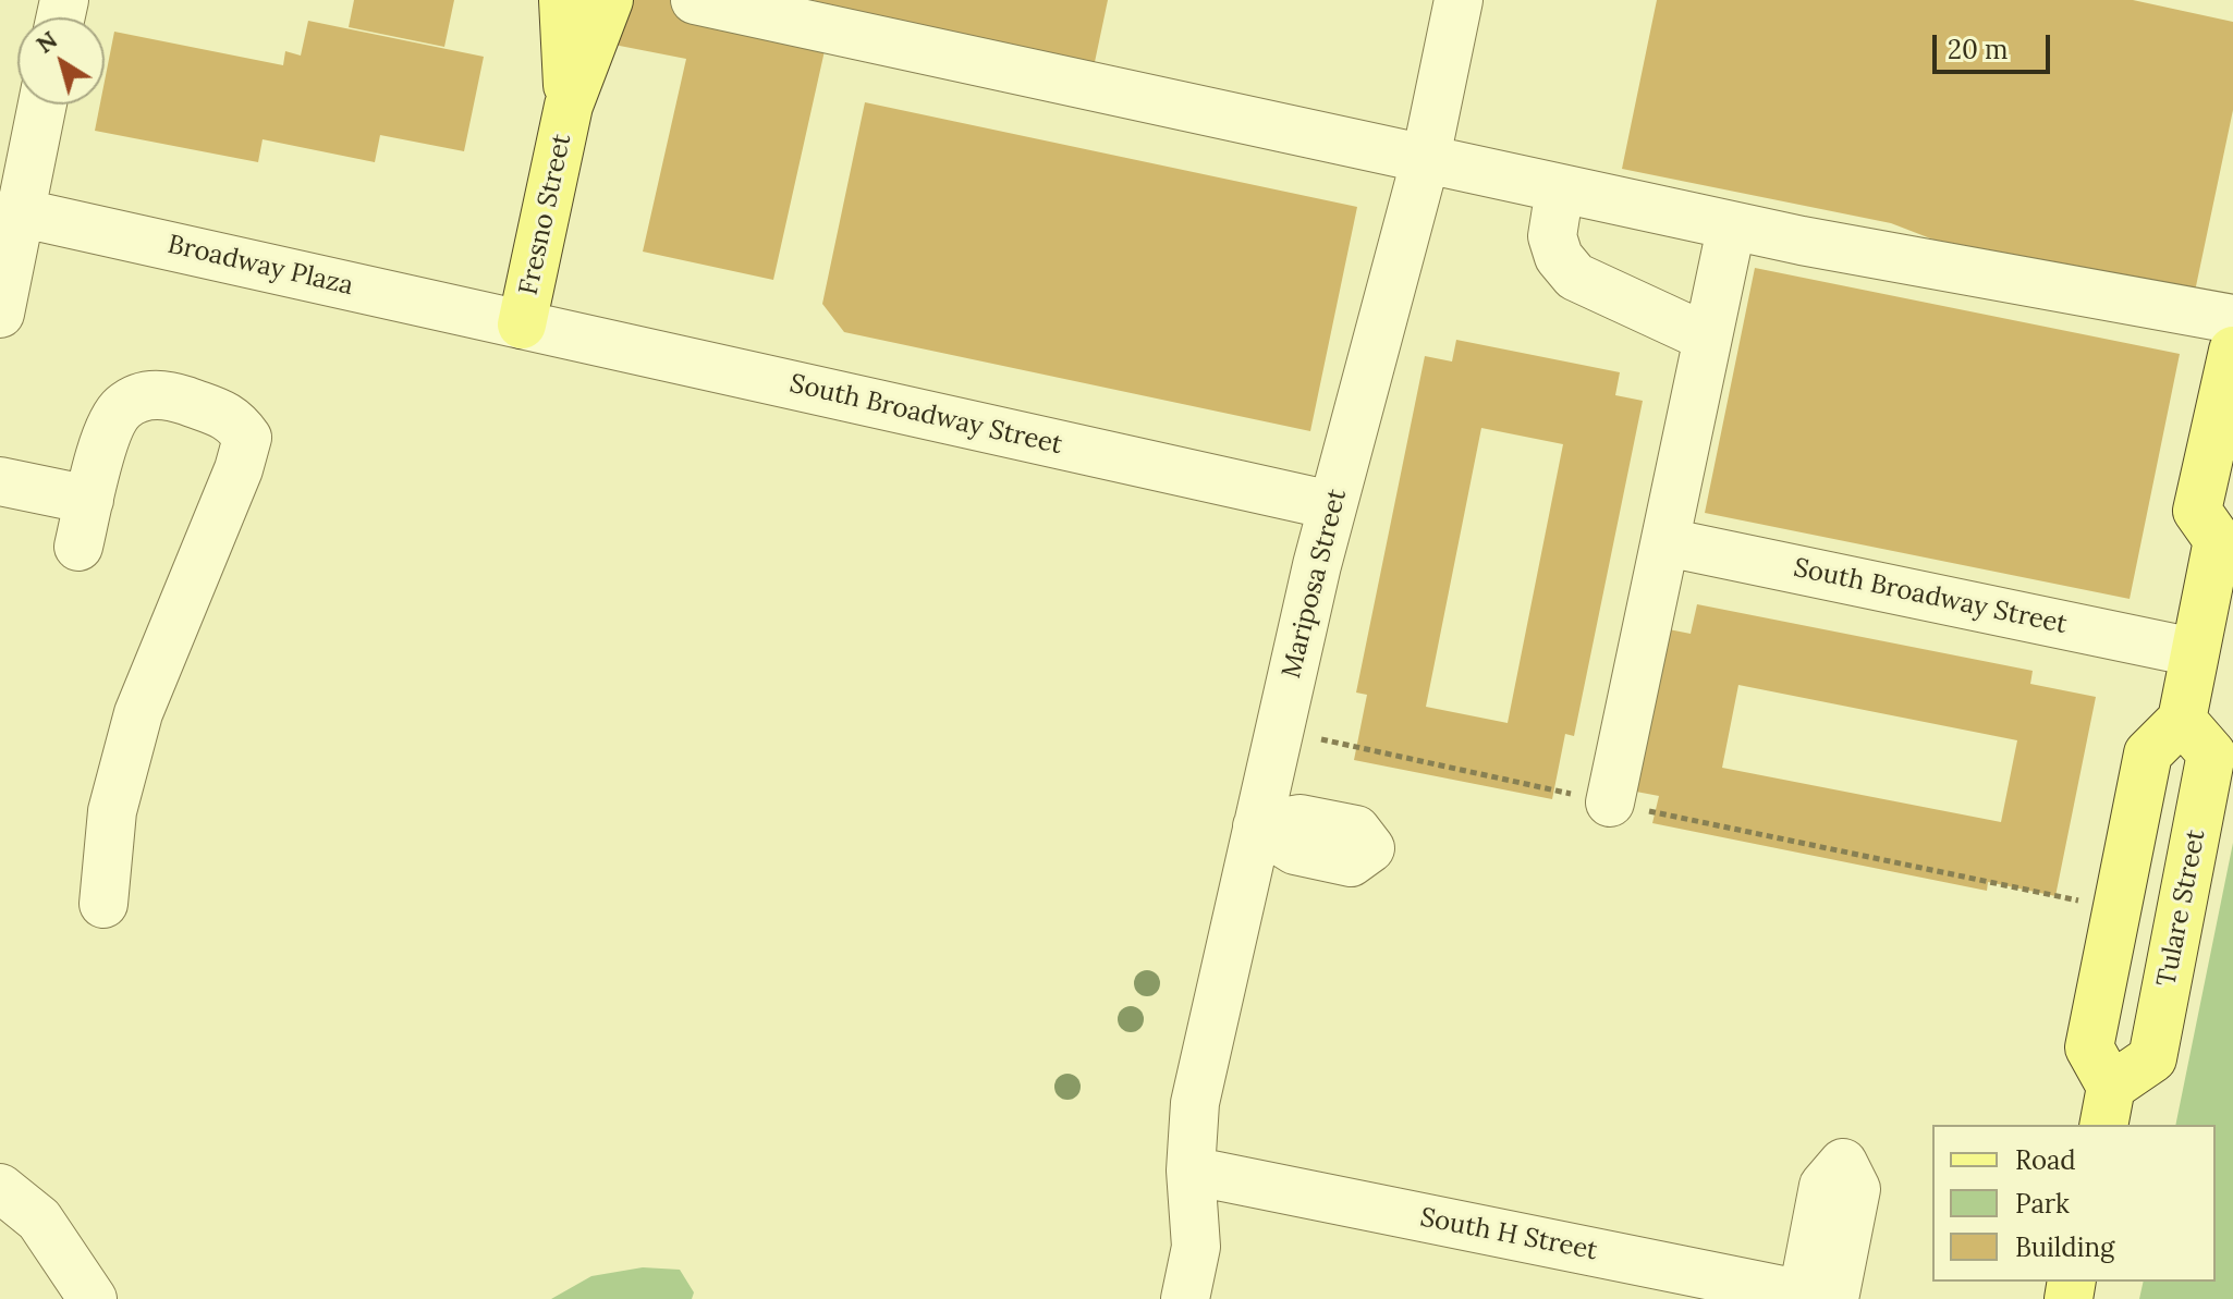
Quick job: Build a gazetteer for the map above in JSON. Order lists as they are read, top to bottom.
{
  "streets": {
    "main road": ["Fresno Street", "Tulare Street"],
    "street": [
      "Broadway Plaza",
      "South Broadway Street",
      "Mariposa Street",
      "South H Street"
    ]
  },
  "crossings": [
    ["Fresno Street", "Broadway Plaza"],
    ["Fresno Street", "South Broadway Street"],
    ["Broadway Plaza", "South Broadway Street"],
    ["South Broadway Street", "Mariposa Street"],
    ["Mariposa Street", "South H Street"]
  ],
  "legend": ["Road", "Park", "Building"],
  "scale_bar": "20 m",
  "north": "top left"
}
